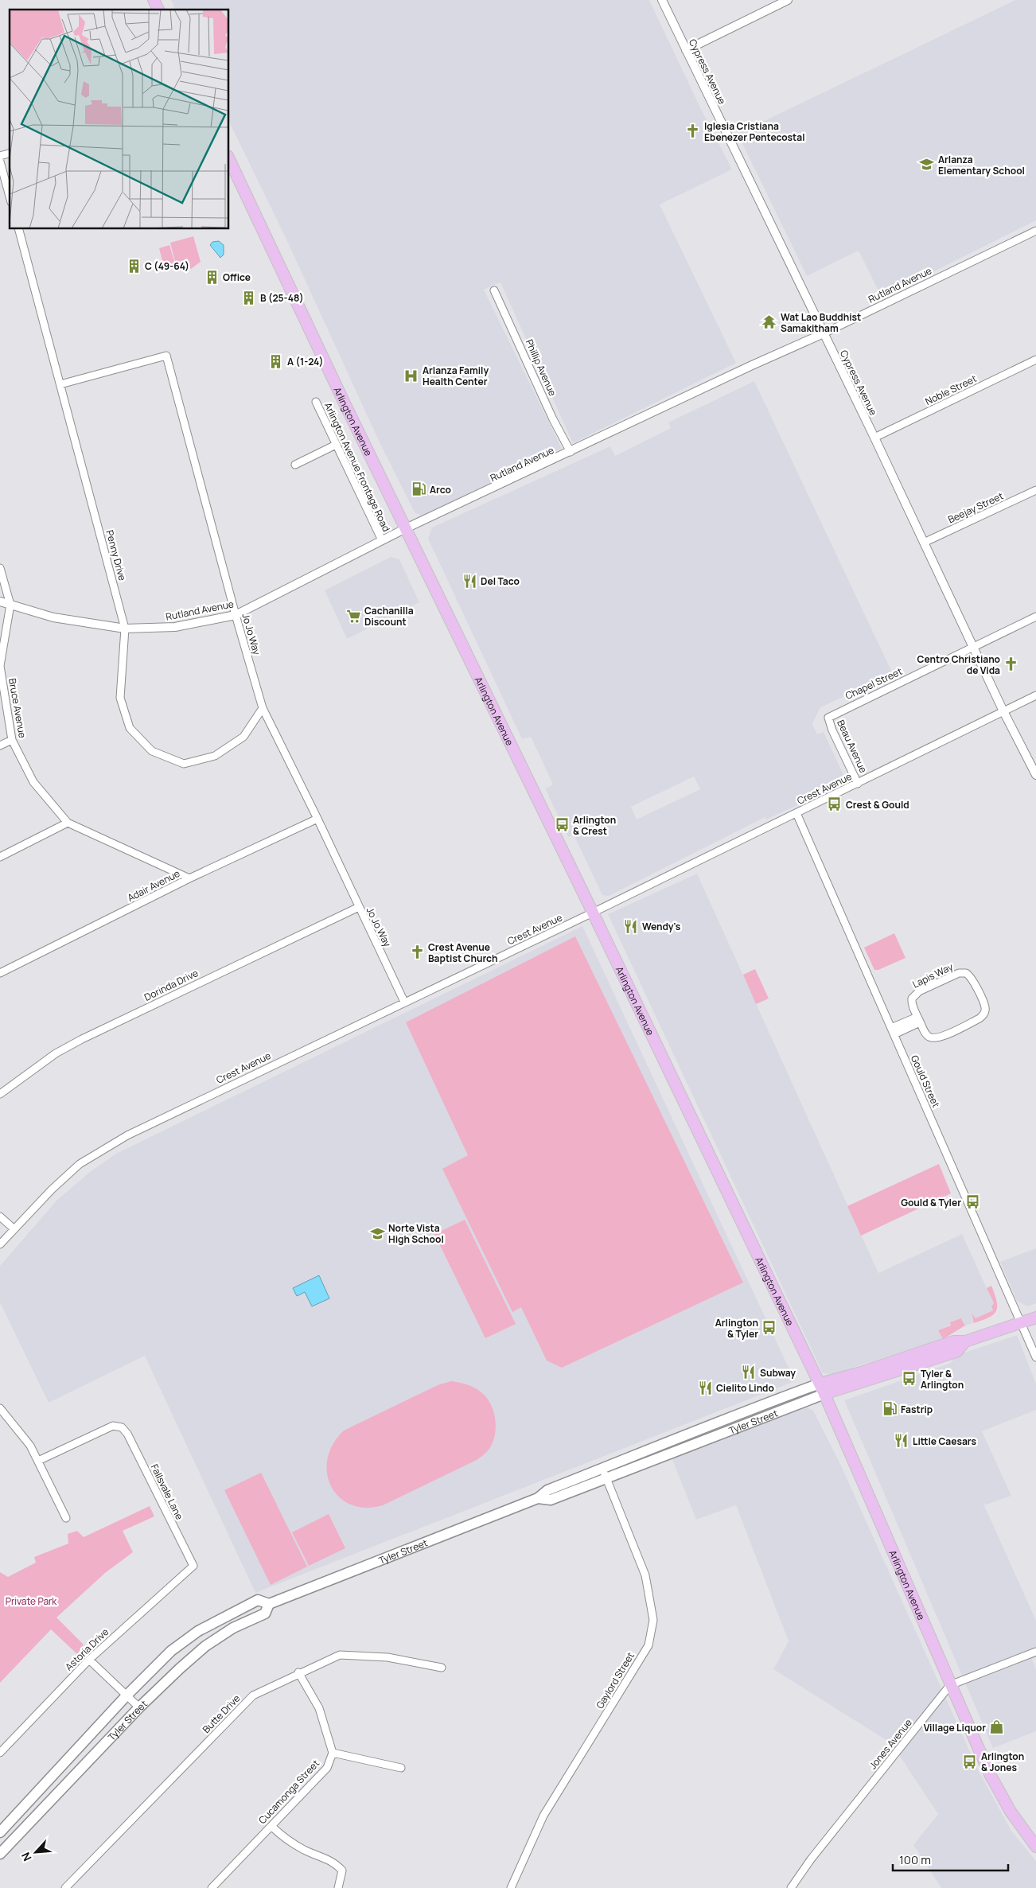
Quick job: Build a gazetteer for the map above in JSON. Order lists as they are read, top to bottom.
{
  "streets": {
    "main road": ["Arlington Avenue", "Tyler Street"],
    "street": [
      "Cypress Avenue",
      "Rutland Avenue",
      "Phillip Avenue",
      "Noble Street",
      "Arlington Avenue Frontage Road",
      "Beejay Street",
      "Penny Drive",
      "Jo Jo Way",
      "Chapel Street",
      "Bruce Avenue",
      "Beau Avenue",
      "Crest Avenue",
      "Adair Avenue",
      "Lapis Way",
      "Dorinda Drive",
      "Gould Street",
      "Fallsvale Lane",
      "Astoria Drive",
      "Gaylord Street",
      "Butte Drive",
      "Jones Avenue",
      "Cucamonga Street"
    ]
  },
  "crossings": [
    ["Cypress Avenue", "Rutland Avenue"],
    ["Cypress Avenue", "Noble Street"],
    ["Cypress Avenue", "Beejay Street"],
    ["Cypress Avenue", "Chapel Street"],
    ["Cypress Avenue", "Crest Avenue"],
    ["Rutland Avenue", "Phillip Avenue"],
    ["Rutland Avenue", "Arlington Avenue"],
    ["Rutland Avenue", "Arlington Avenue Frontage Road"],
    ["Rutland Avenue", "Penny Drive"],
    ["Rutland Avenue", "Jo Jo Way"],
    ["Rutland Avenue", "Bruce Avenue"],
    ["Arlington Avenue", "Crest Avenue"],
    ["Arlington Avenue", "Tyler Street"],
    ["Arlington Avenue", "Jones Avenue"],
    ["Penny Drive", "Jo Jo Way"],
    ["Jo Jo Way", "Crest Avenue"],
    ["Jo Jo Way", "Adair Avenue"],
    ["Jo Jo Way", "Dorinda Drive"],
    ["Chapel Street", "Beau Avenue"],
    ["Bruce Avenue", "Adair Avenue"],
    ["Beau Avenue", "Crest Avenue"],
    ["Crest Avenue", "Gould Street"],
    ["Gould Street", "Tyler Street"],
    ["Tyler Street", "Gaylord Street"],
    ["Fallsvale Lane", "Astoria Drive"]
  ],
  "parks": ["Private Park"],
  "places": {
    "church": ["Iglesia Cristiana Ebenezer Pentecostal", "Centro Christiano de Vida", "Crest Avenue Baptist Church"],
    "school or university": ["Arlanza Elementary School", "Norte Vista High School"],
    "building": [
      "C (49-64)",
      "Office",
      "B (25-48)",
      "A (1-24)"
    ],
    "temple": ["Wat Lao Buddhist Samakitham"],
    "hospital": ["Arlanza Family Health Center"],
    "fuel station": ["Arco", "Fastrip"],
    "restaurant": [
      "Del Taco",
      "Wendy's",
      "Subway",
      "Cielito Lindo",
      "Little Caesars"
    ],
    "supermarket": ["Cachanilla Discount"],
    "bus stop": [
      "Crest & Gould",
      "Arlington & Crest",
      "Gould & Tyler",
      "Arlington & Tyler",
      "Tyler & Arlington",
      "Arlington & Jones"
    ],
    "shop": ["Village Liquor"]
  },
  "scale_bar": "100 m",
  "north": "bottom left"
}
